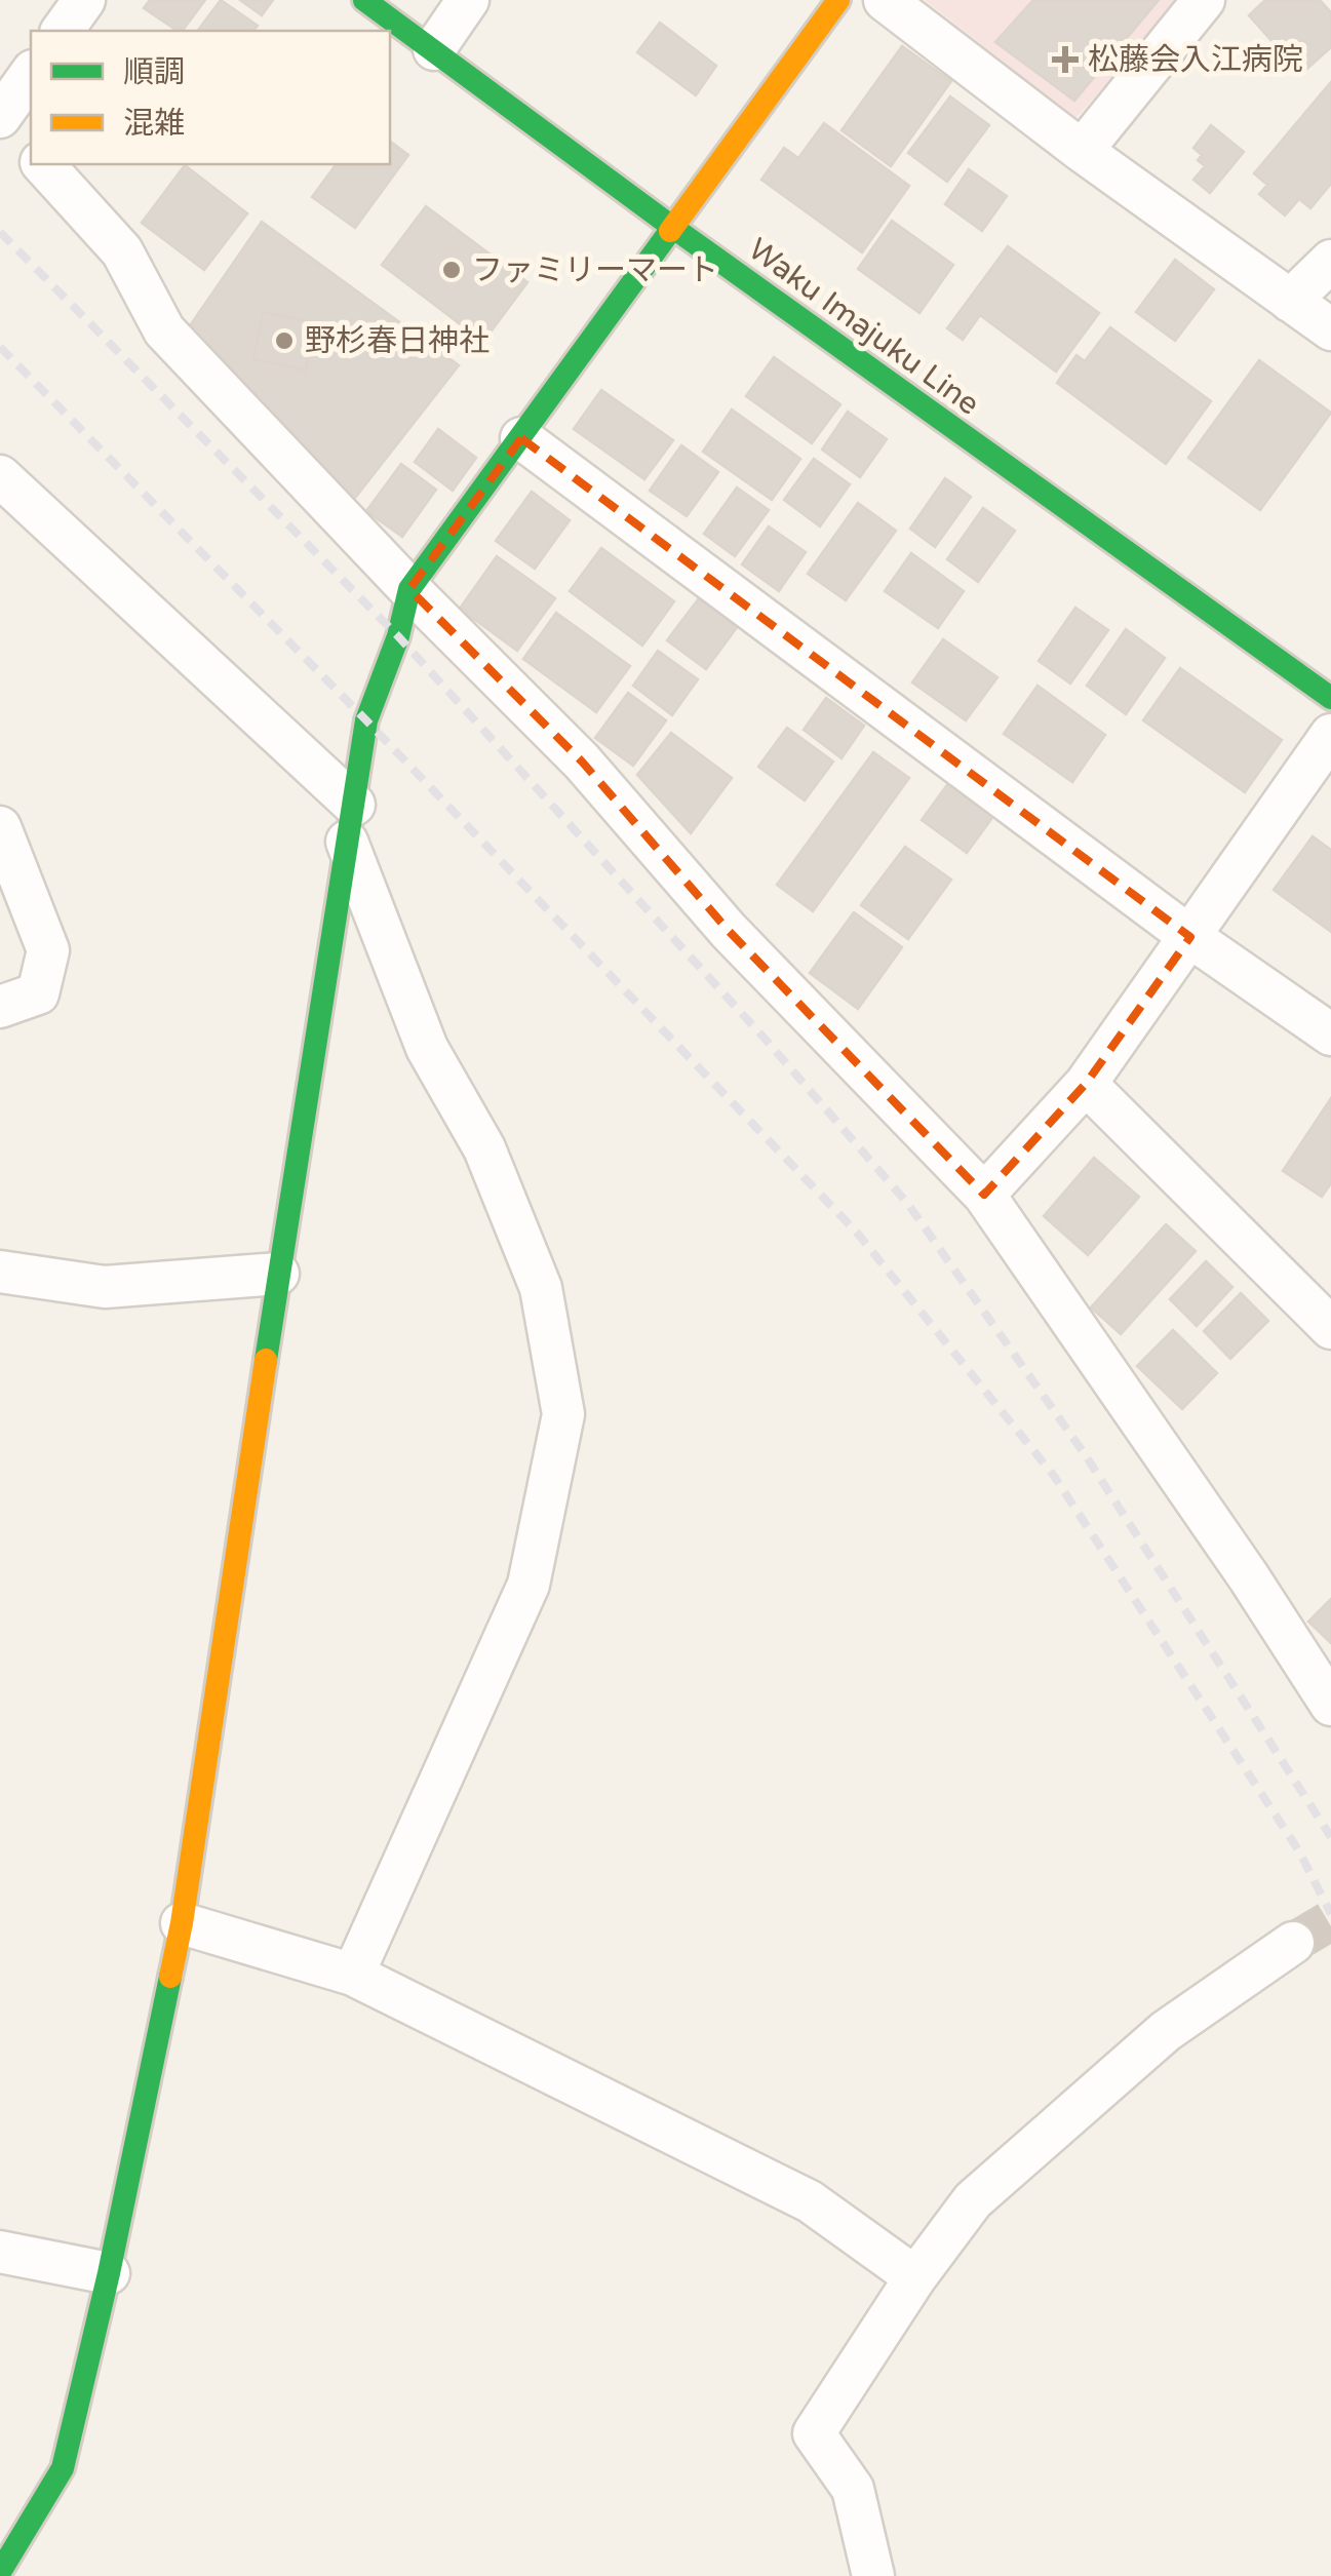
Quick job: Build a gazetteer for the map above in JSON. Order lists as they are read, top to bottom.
{
  "streets": {
    "street": ["Waku Imajuku Line"]
  },
  "places": {
    "health": ["松藤会入江病院"],
    "other": ["ファミリーマート", "野杉春日神社"]
  },
  "legend": ["順調", "混雑"]
}
